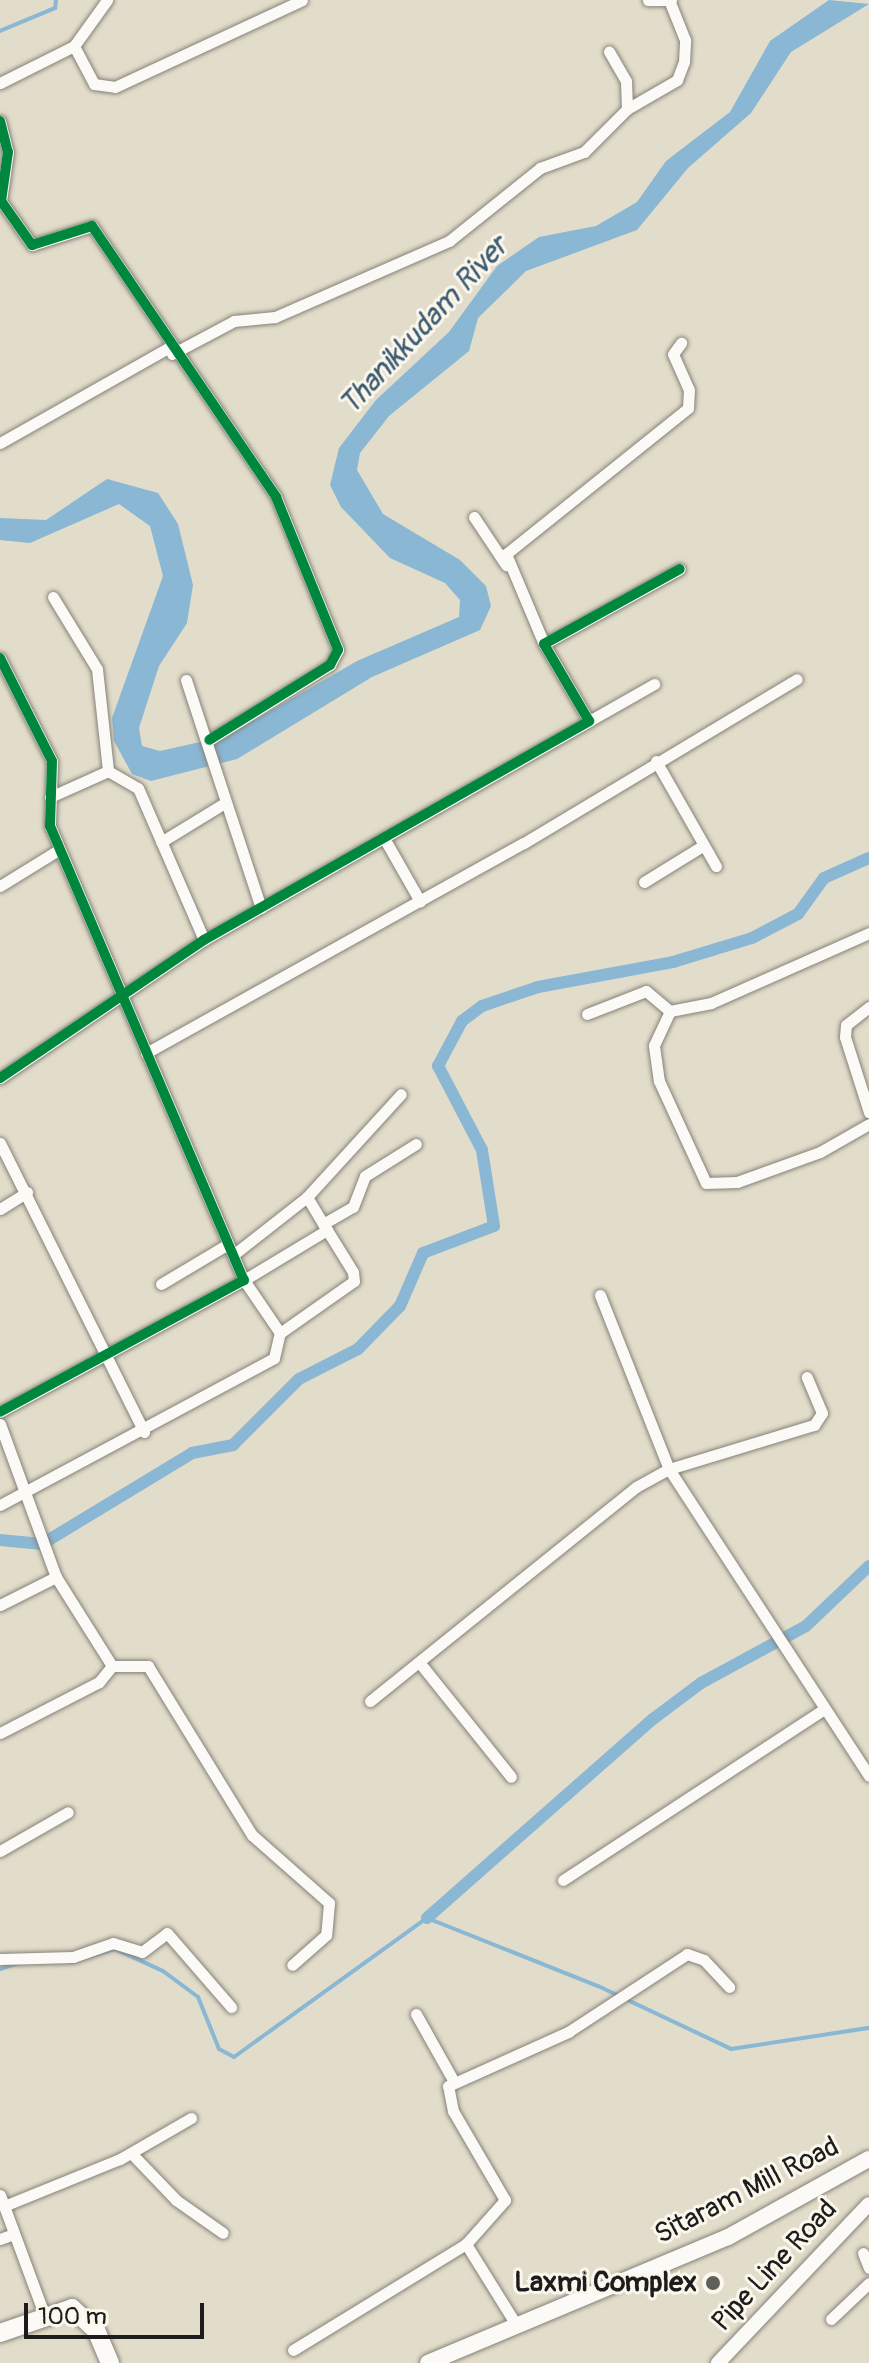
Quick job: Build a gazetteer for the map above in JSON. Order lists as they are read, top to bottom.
{
  "streets": {
    "main road": ["Sitaram Mill Road"],
    "street": ["Pipe Line Road"]
  },
  "water": ["Thanikkudam River"],
  "places": ["Laxmi Complex"],
  "scale_bar": "100 m"
}
